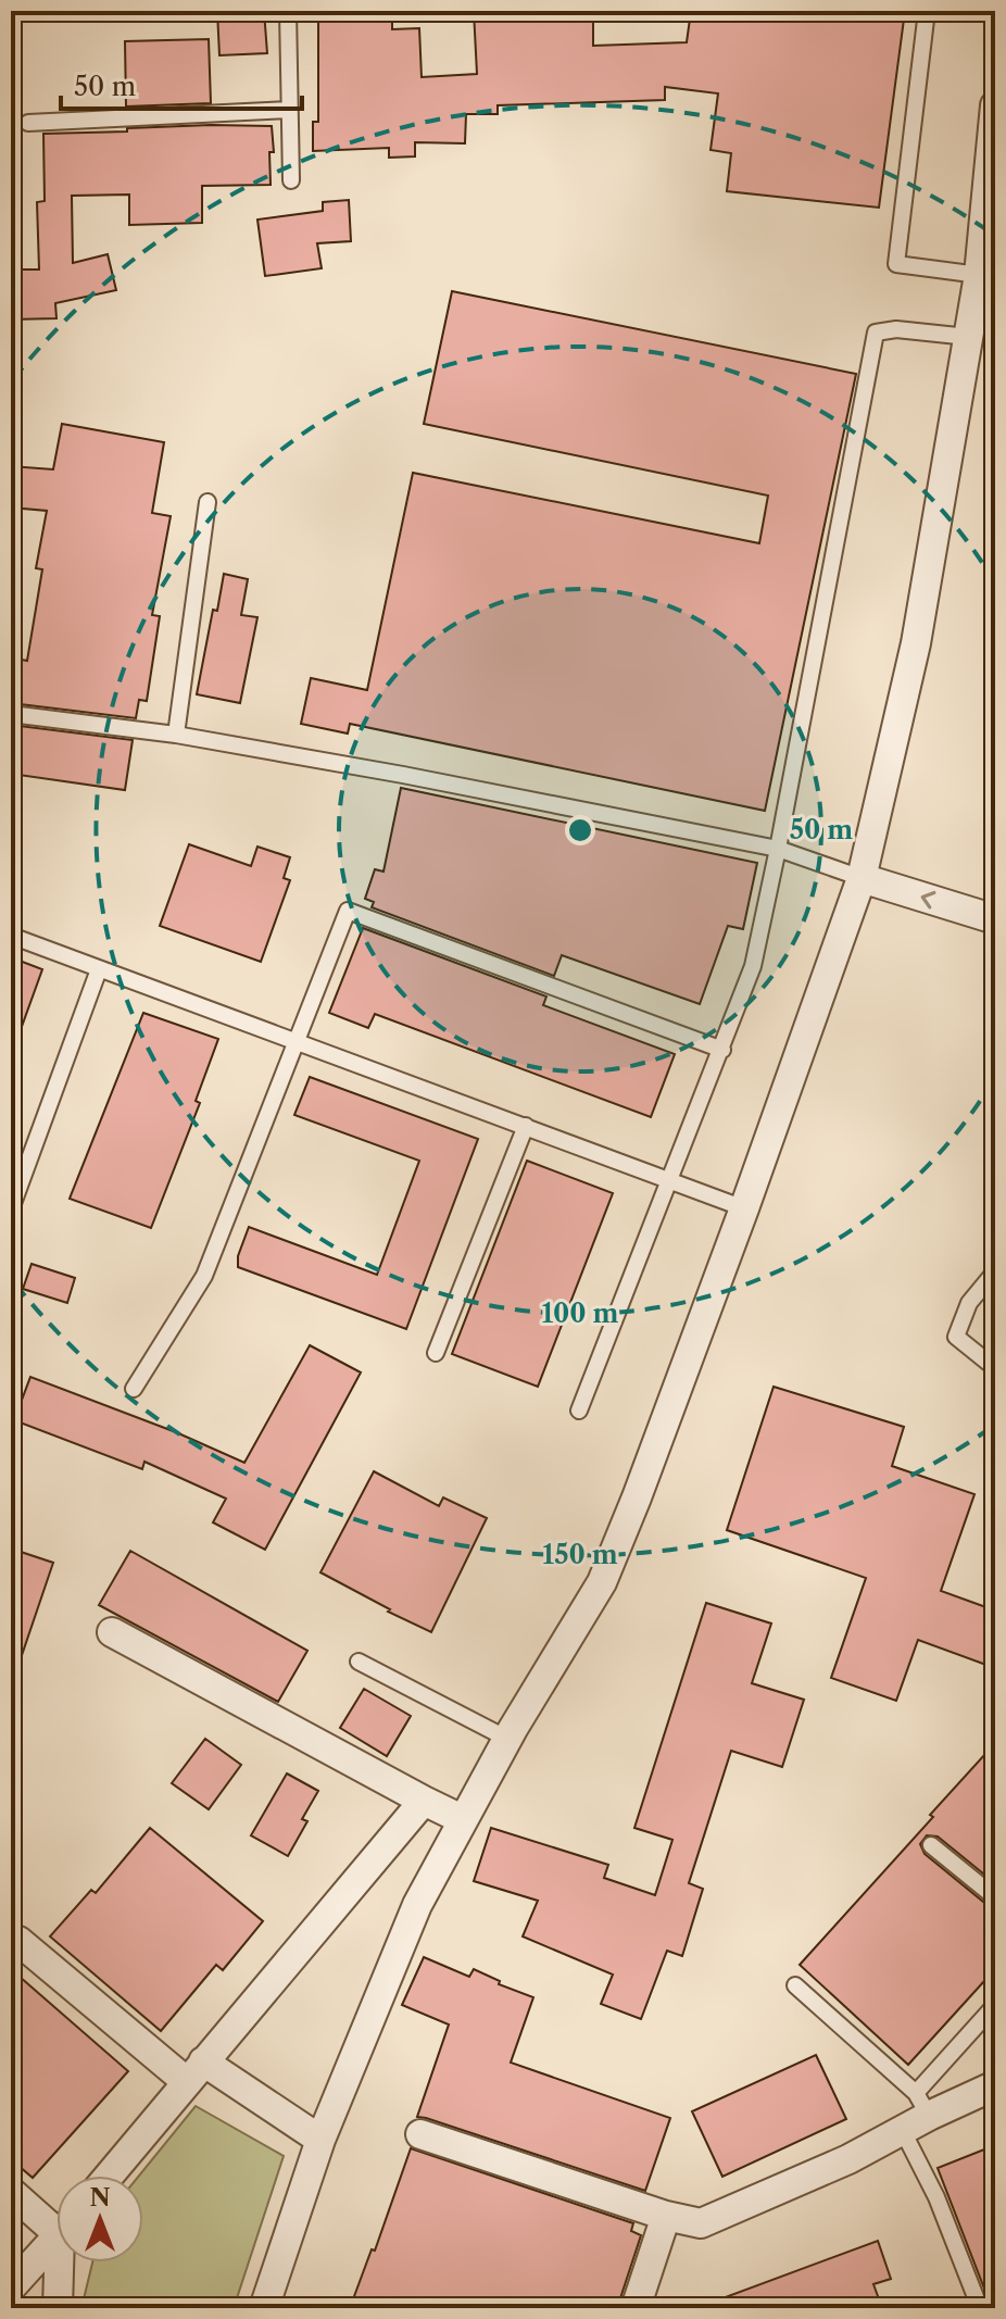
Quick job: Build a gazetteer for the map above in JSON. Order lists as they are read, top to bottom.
{
  "scale_bar": "50 m",
  "north": "top",
  "rings": ["50 m", "100 m", "150 m"]
}
